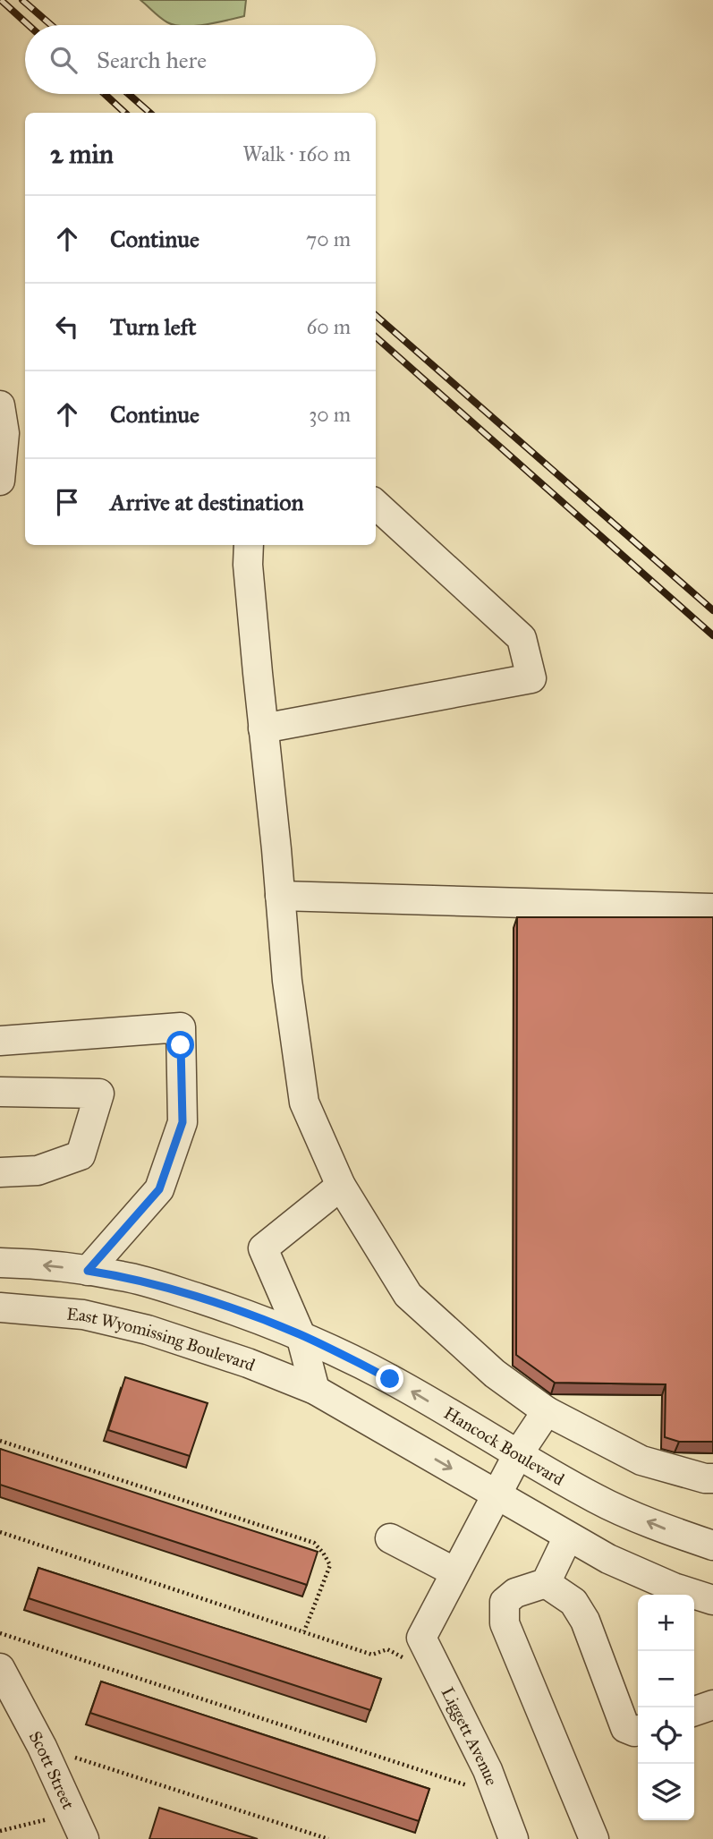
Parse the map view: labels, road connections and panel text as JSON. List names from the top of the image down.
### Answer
{
  "streets": {
    "street": [
      "East Wyomissing Boulevard",
      "Hancock Boulevard",
      "Liggett Avenue",
      "Scott Street"
    ]
  },
  "page": {
    "search": "Search here",
    "heading": ["2 min", "Walk · 160 m"],
    "list": [
      ["Continue", "70 m"],
      ["Turn left", "60 m"],
      ["Continue", "30 m"],
      "Arrive at destination"
    ],
    "map_buttons": ["+", "−"]
  }
}
